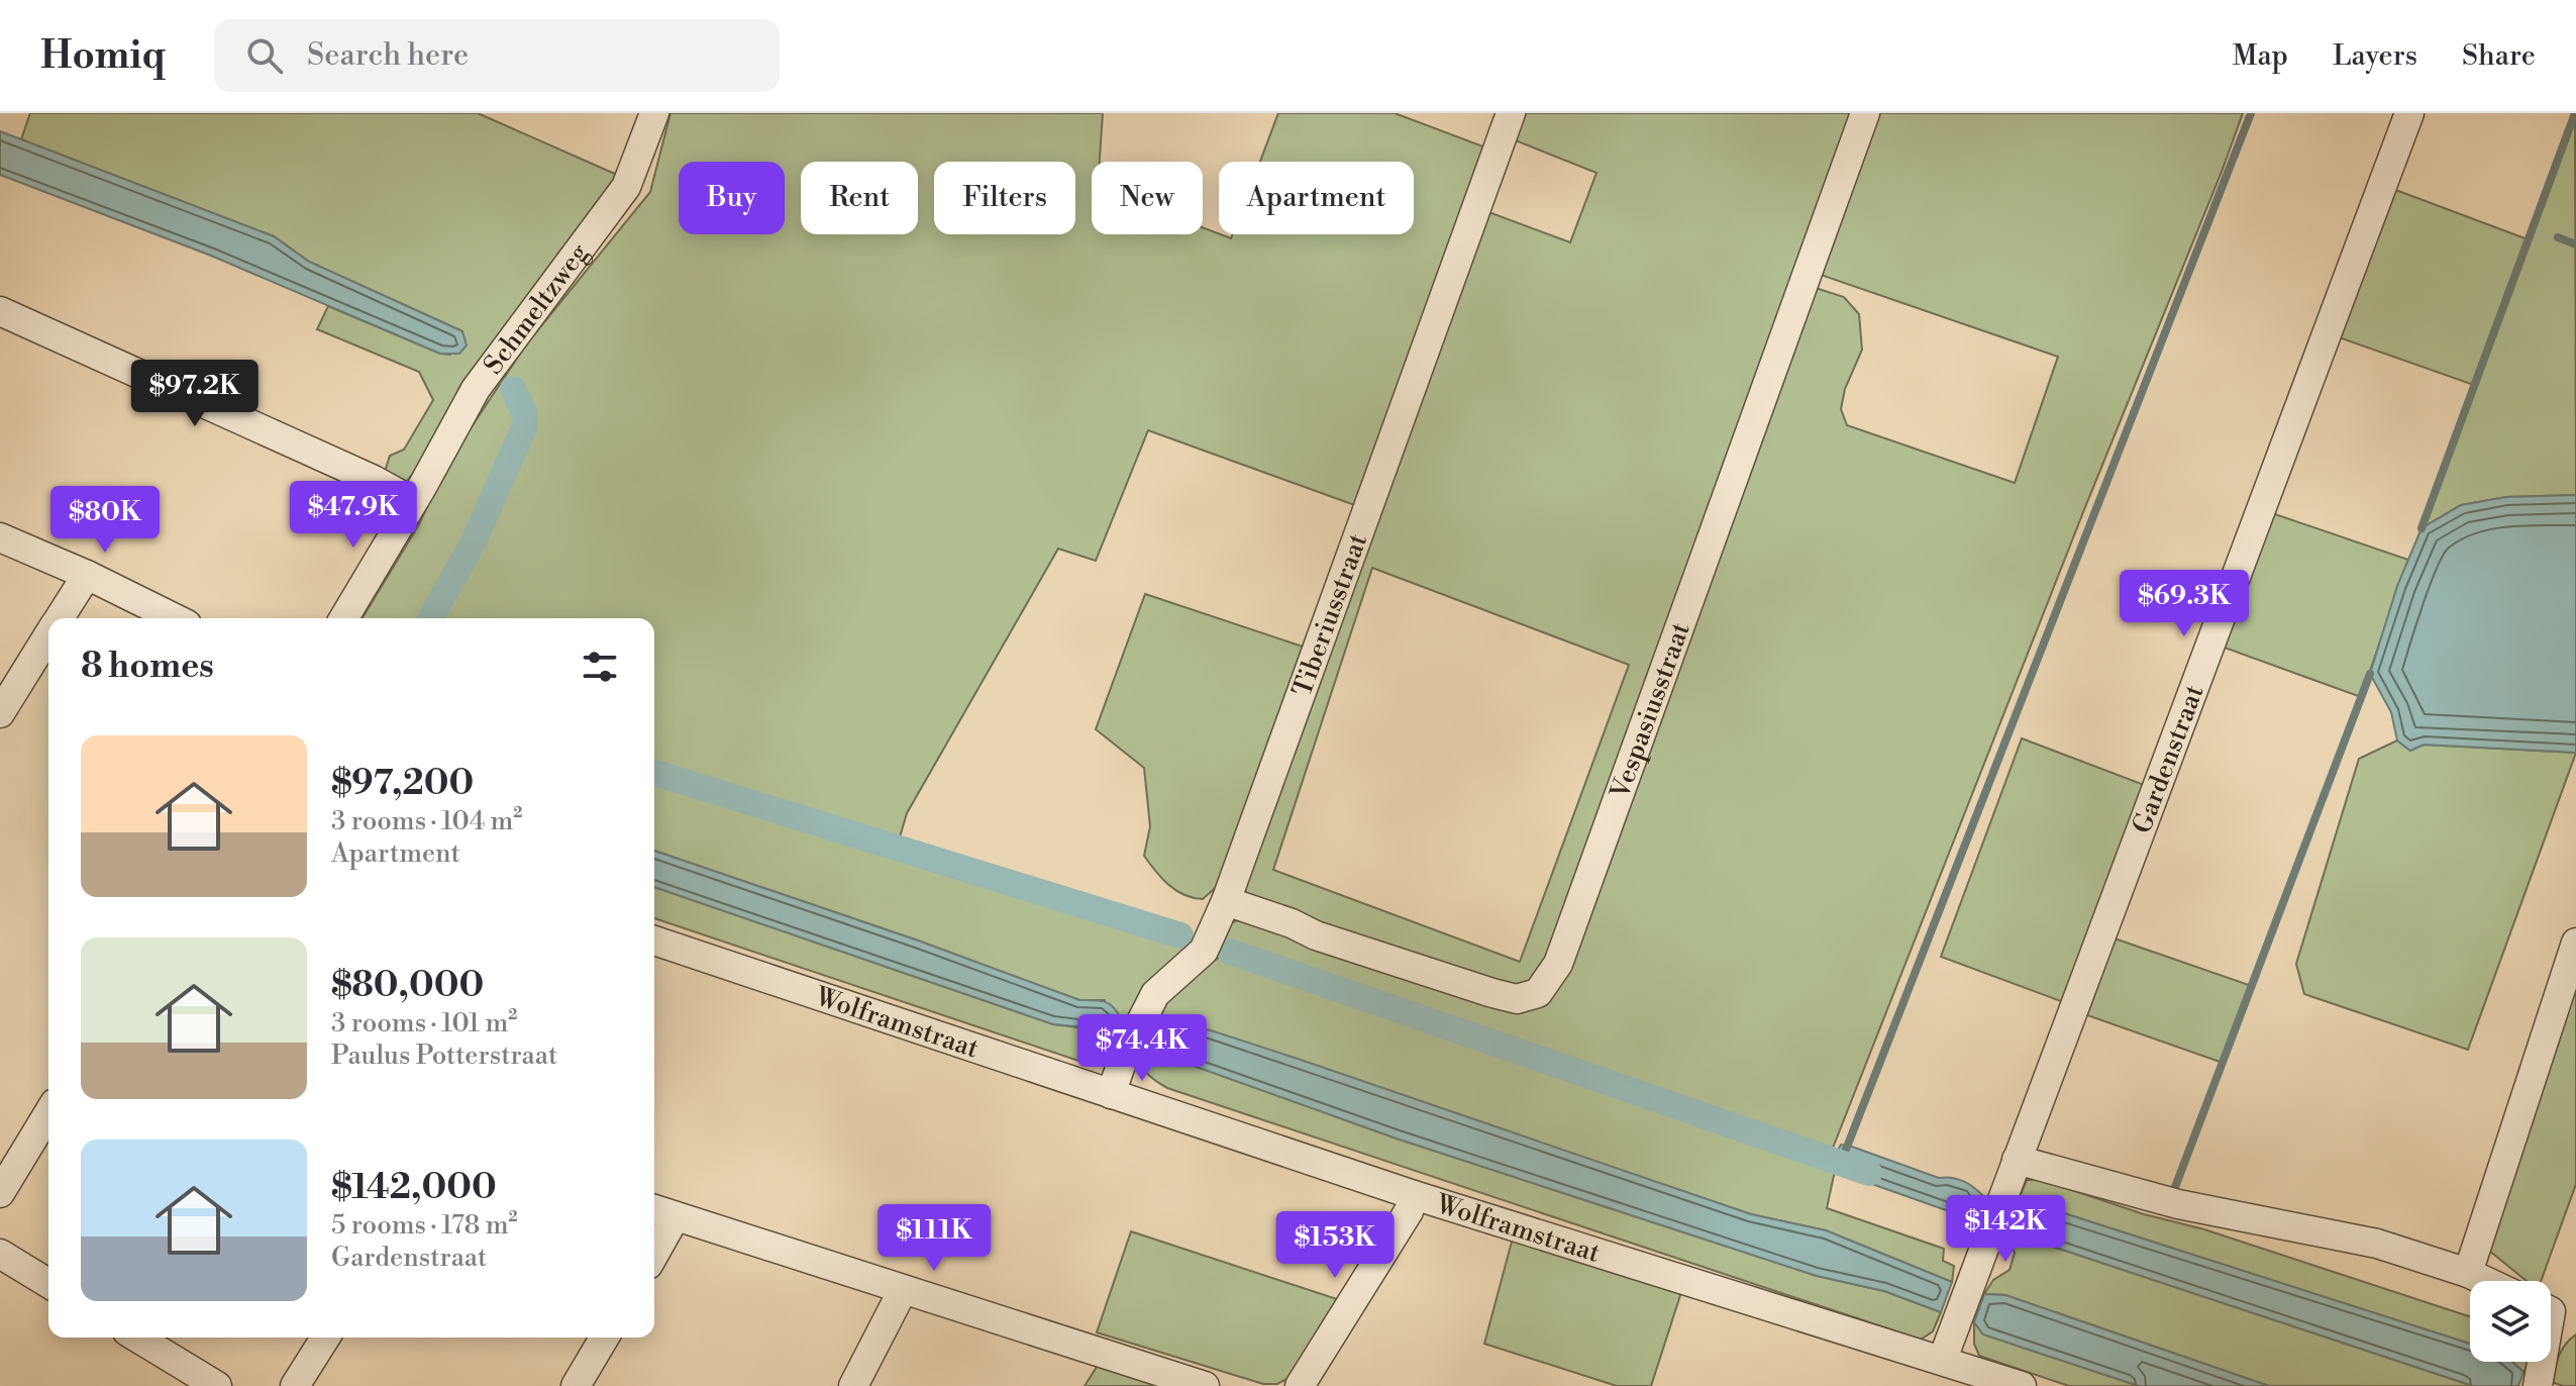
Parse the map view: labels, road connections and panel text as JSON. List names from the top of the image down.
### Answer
{
  "streets": {
    "street": [
      "Schmeltzweg",
      "Tiberiusstraat",
      "Vespasiusstraat",
      "Gardenstraat",
      "Wolframstraat"
    ]
  },
  "crossings": [
    ["Tiberiusstraat", "Vespasiusstraat"],
    ["Tiberiusstraat", "Wolframstraat"],
    ["Gardenstraat", "Wolframstraat"]
  ],
  "page": {
    "header": "Homiq",
    "search": "Search here",
    "nav": ["Map", "Layers", "Share"],
    "chip": [
      "Buy",
      "Rent",
      "Filters",
      "New",
      "Apartment"
    ],
    "price": [
      "$97.2K",
      "$47.9K",
      "$80K",
      "$69.3K",
      "$74.4K",
      "$142K",
      "$111K",
      "$153K"
    ],
    "heading": "8 homes",
    "list": [
      {
        "name": "$97,200",
        "note": "3 rooms · 104 m² · Apartment"
      },
      {
        "name": "$80,000",
        "note": "3 rooms · 101 m² · Paulus Potterstraat"
      },
      {
        "name": "$142,000",
        "note": "5 rooms · 178 m² · Gardenstraat"
      }
    ]
  }
}
